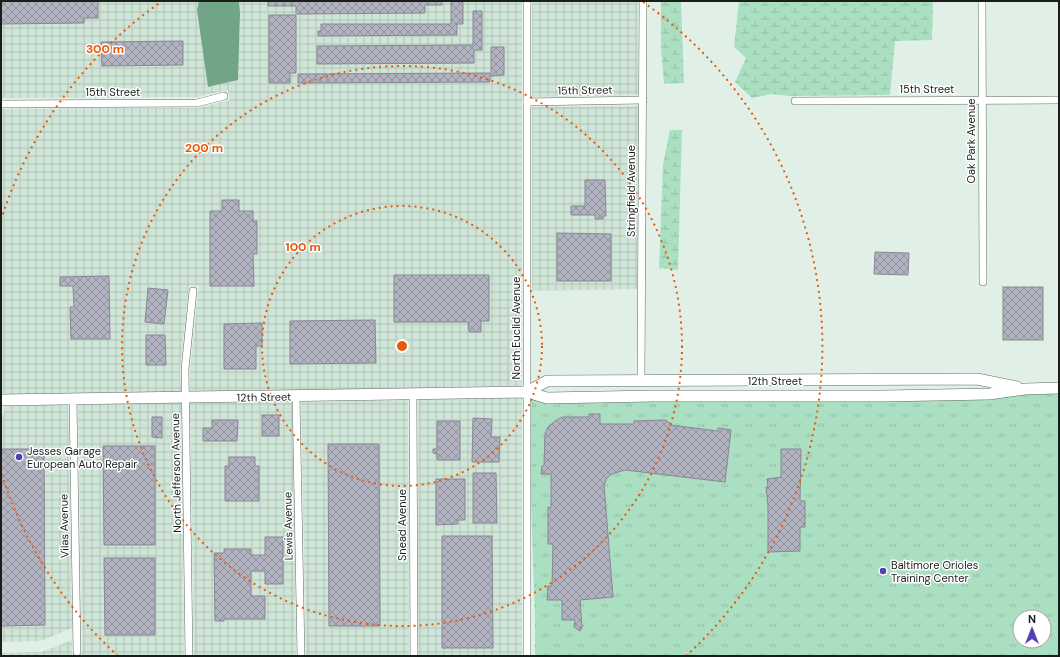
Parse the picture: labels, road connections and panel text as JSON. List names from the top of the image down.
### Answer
{
  "streets": {
    "street": [
      "15th Street",
      "Oak Park Avenue",
      "Stringfield Avenue",
      "North Euclid Avenue",
      "12th Street",
      "North Jefferson Avenue",
      "Snead Avenue",
      "Vilas Avenue",
      "Lewis Avenue"
    ]
  },
  "crossings": [
    ["15th Street", "Oak Park Avenue"],
    ["15th Street", "Stringfield Avenue"],
    ["15th Street", "North Euclid Avenue"],
    ["Stringfield Avenue", "12th Street"],
    ["North Euclid Avenue", "12th Street"],
    ["12th Street", "North Jefferson Avenue"],
    ["12th Street", "Snead Avenue"],
    ["12th Street", "Vilas Avenue"],
    ["12th Street", "Lewis Avenue"]
  ],
  "places": ["Jesses Garage European Auto Repair", "Baltimore Orioles Training Center"],
  "north": "top",
  "rings": ["300 m", "200 m", "100 m"]
}
